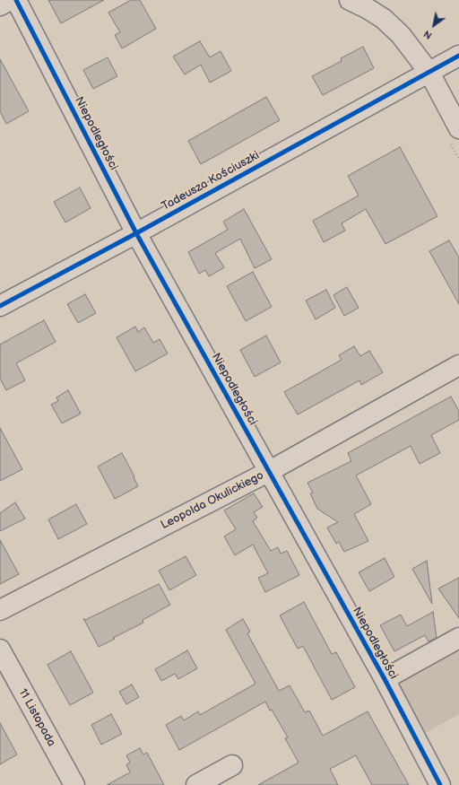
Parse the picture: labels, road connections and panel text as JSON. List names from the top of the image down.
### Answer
{
  "streets": {
    "street": [
      "Niepodległości",
      "Tadeusza Kościuszki",
      "Leopolda Okulickiego",
      "11 Listopada"
    ]
  },
  "crossings": [
    ["Niepodległości", "Tadeusza Kościuszki"],
    ["Niepodległości", "Leopolda Okulickiego"]
  ],
  "north": "bottom left"
}
